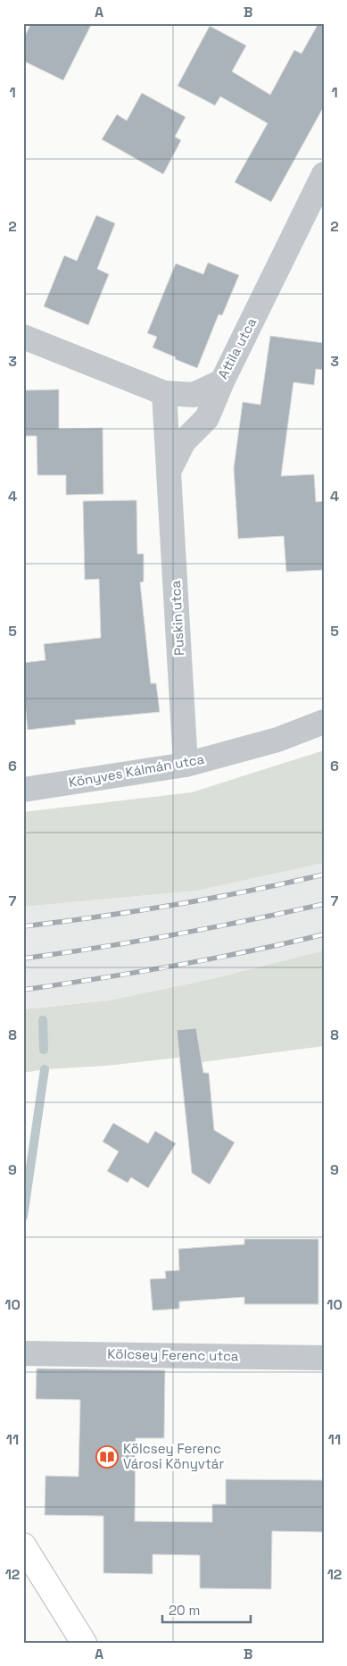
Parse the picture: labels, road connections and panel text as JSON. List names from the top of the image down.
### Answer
{
  "streets": {
    "street": [
      "Attila utca",
      "Puskin utca",
      "Könyves Kálmán utca",
      "Kölcsey Ferenc utca"
    ]
  },
  "crossings": [
    ["Attila utca", "Puskin utca"],
    ["Puskin utca", "Könyves Kálmán utca"]
  ],
  "places": {
    "library": ["Kölcsey Ferenc Városi Könyvtár"]
  },
  "scale_bar": "20 m",
  "grid": {
    "columns": ["A", "B"],
    "rows": [
      "1",
      "2",
      "3",
      "4",
      "5",
      "6",
      "7",
      "8",
      "9",
      "10",
      "11",
      "12"
    ]
  }
}
